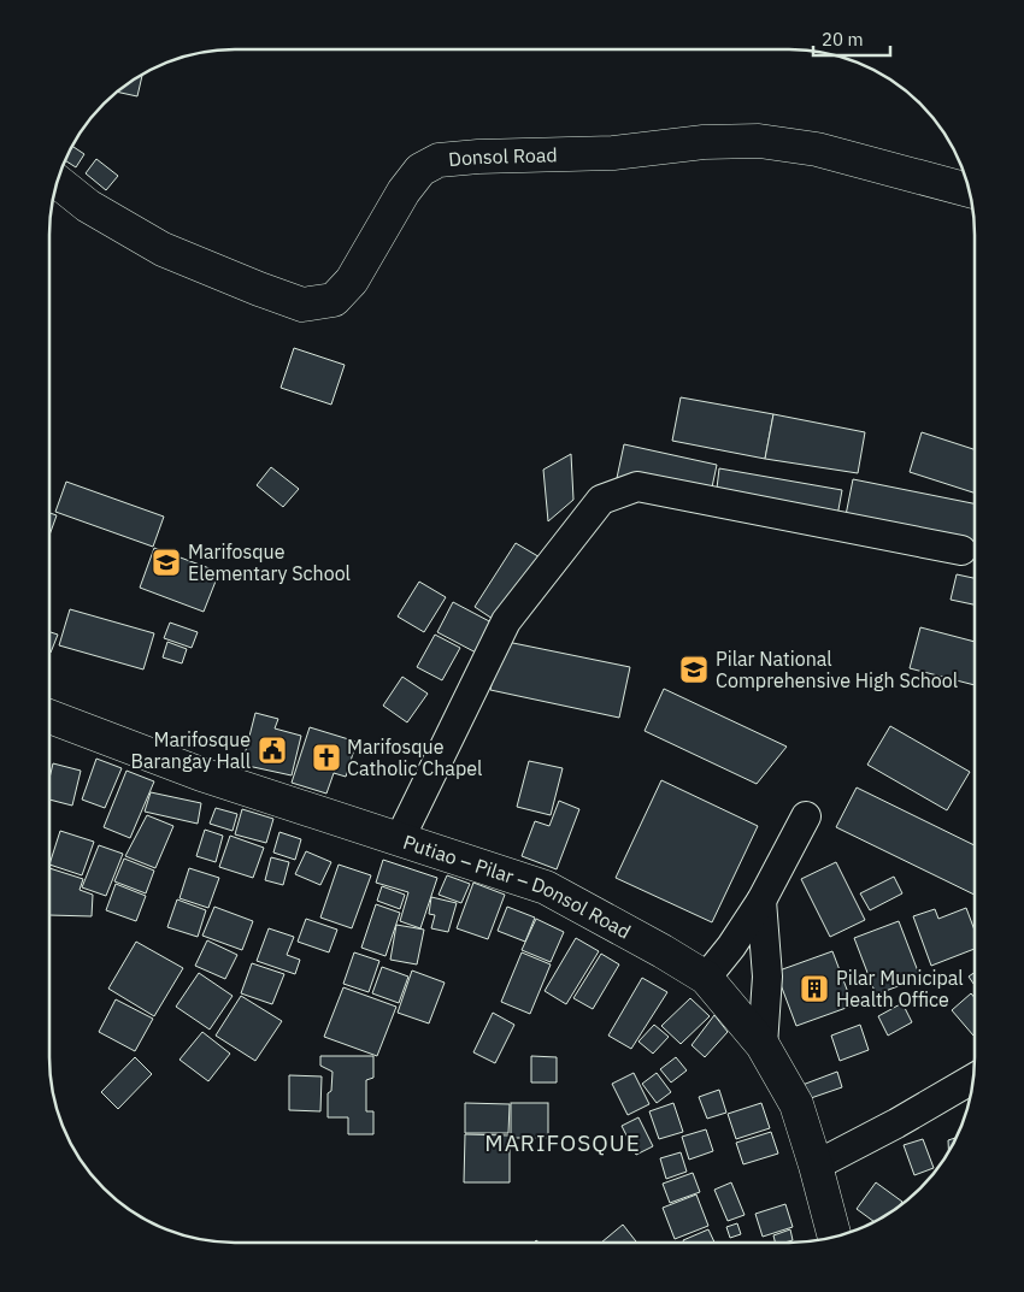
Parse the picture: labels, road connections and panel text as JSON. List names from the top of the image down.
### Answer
{
  "streets": {
    "main road": ["Donsol Road", "Putiao – Pilar – Donsol Road"]
  },
  "districts": ["MARIFOSQUE"],
  "places": {
    "school or university": ["Marifosque Elementary School", "Pilar National Comprehensive High School"],
    "public building": ["Marifosque Barangay Hall"],
    "church": ["Marifosque Catholic Chapel"],
    "building": ["Pilar Municipal Health Office"]
  },
  "scale_bar": "20 m"
}
